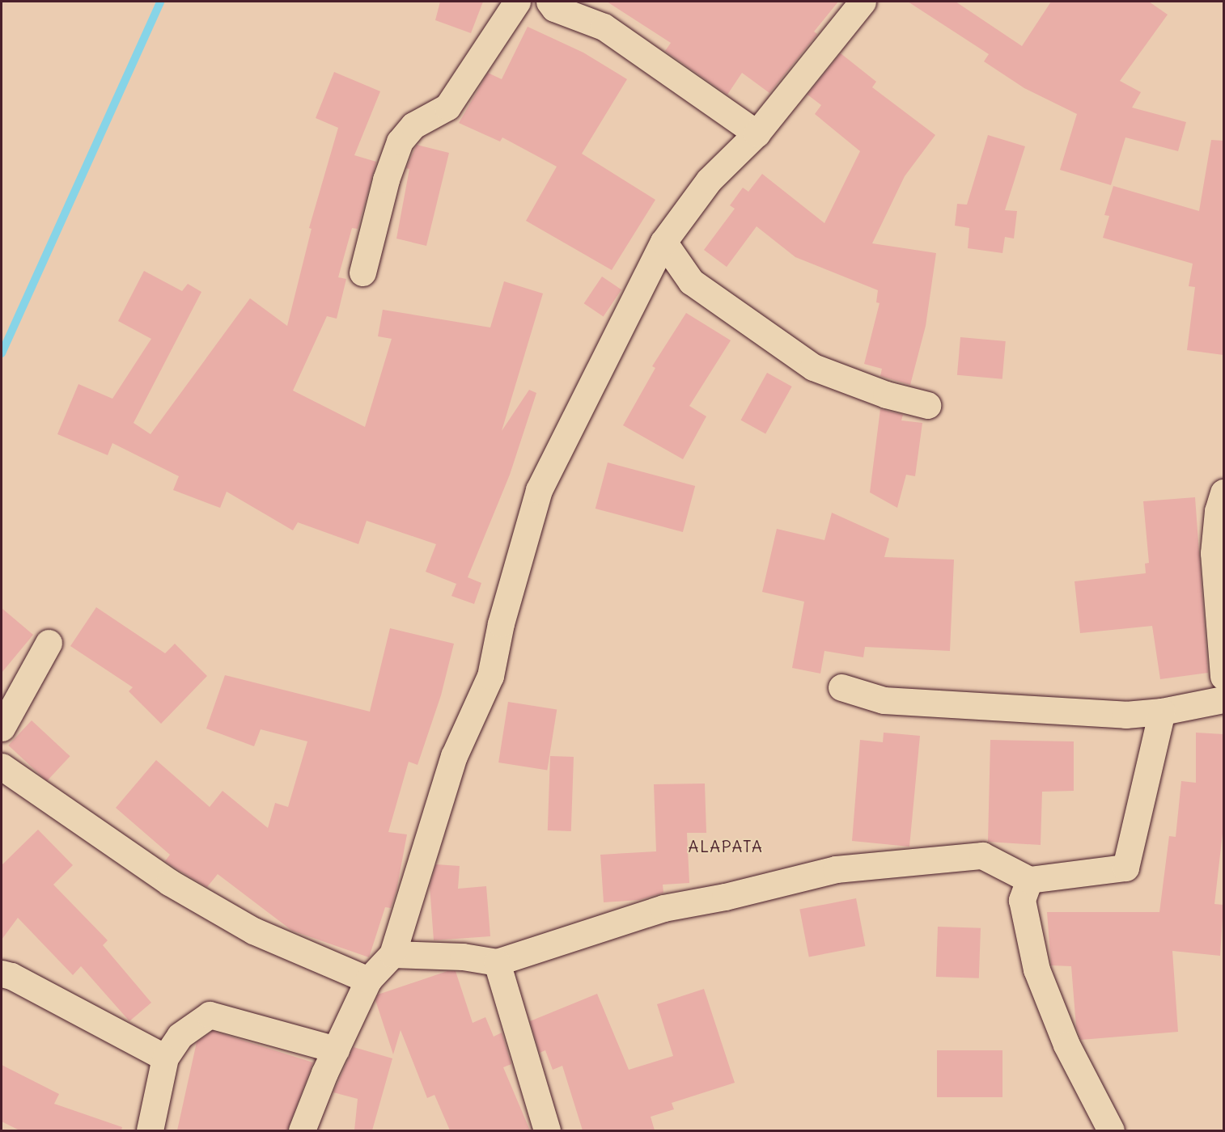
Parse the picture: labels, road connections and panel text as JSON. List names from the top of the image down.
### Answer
{
  "districts": ["ALAPATA"]
}
